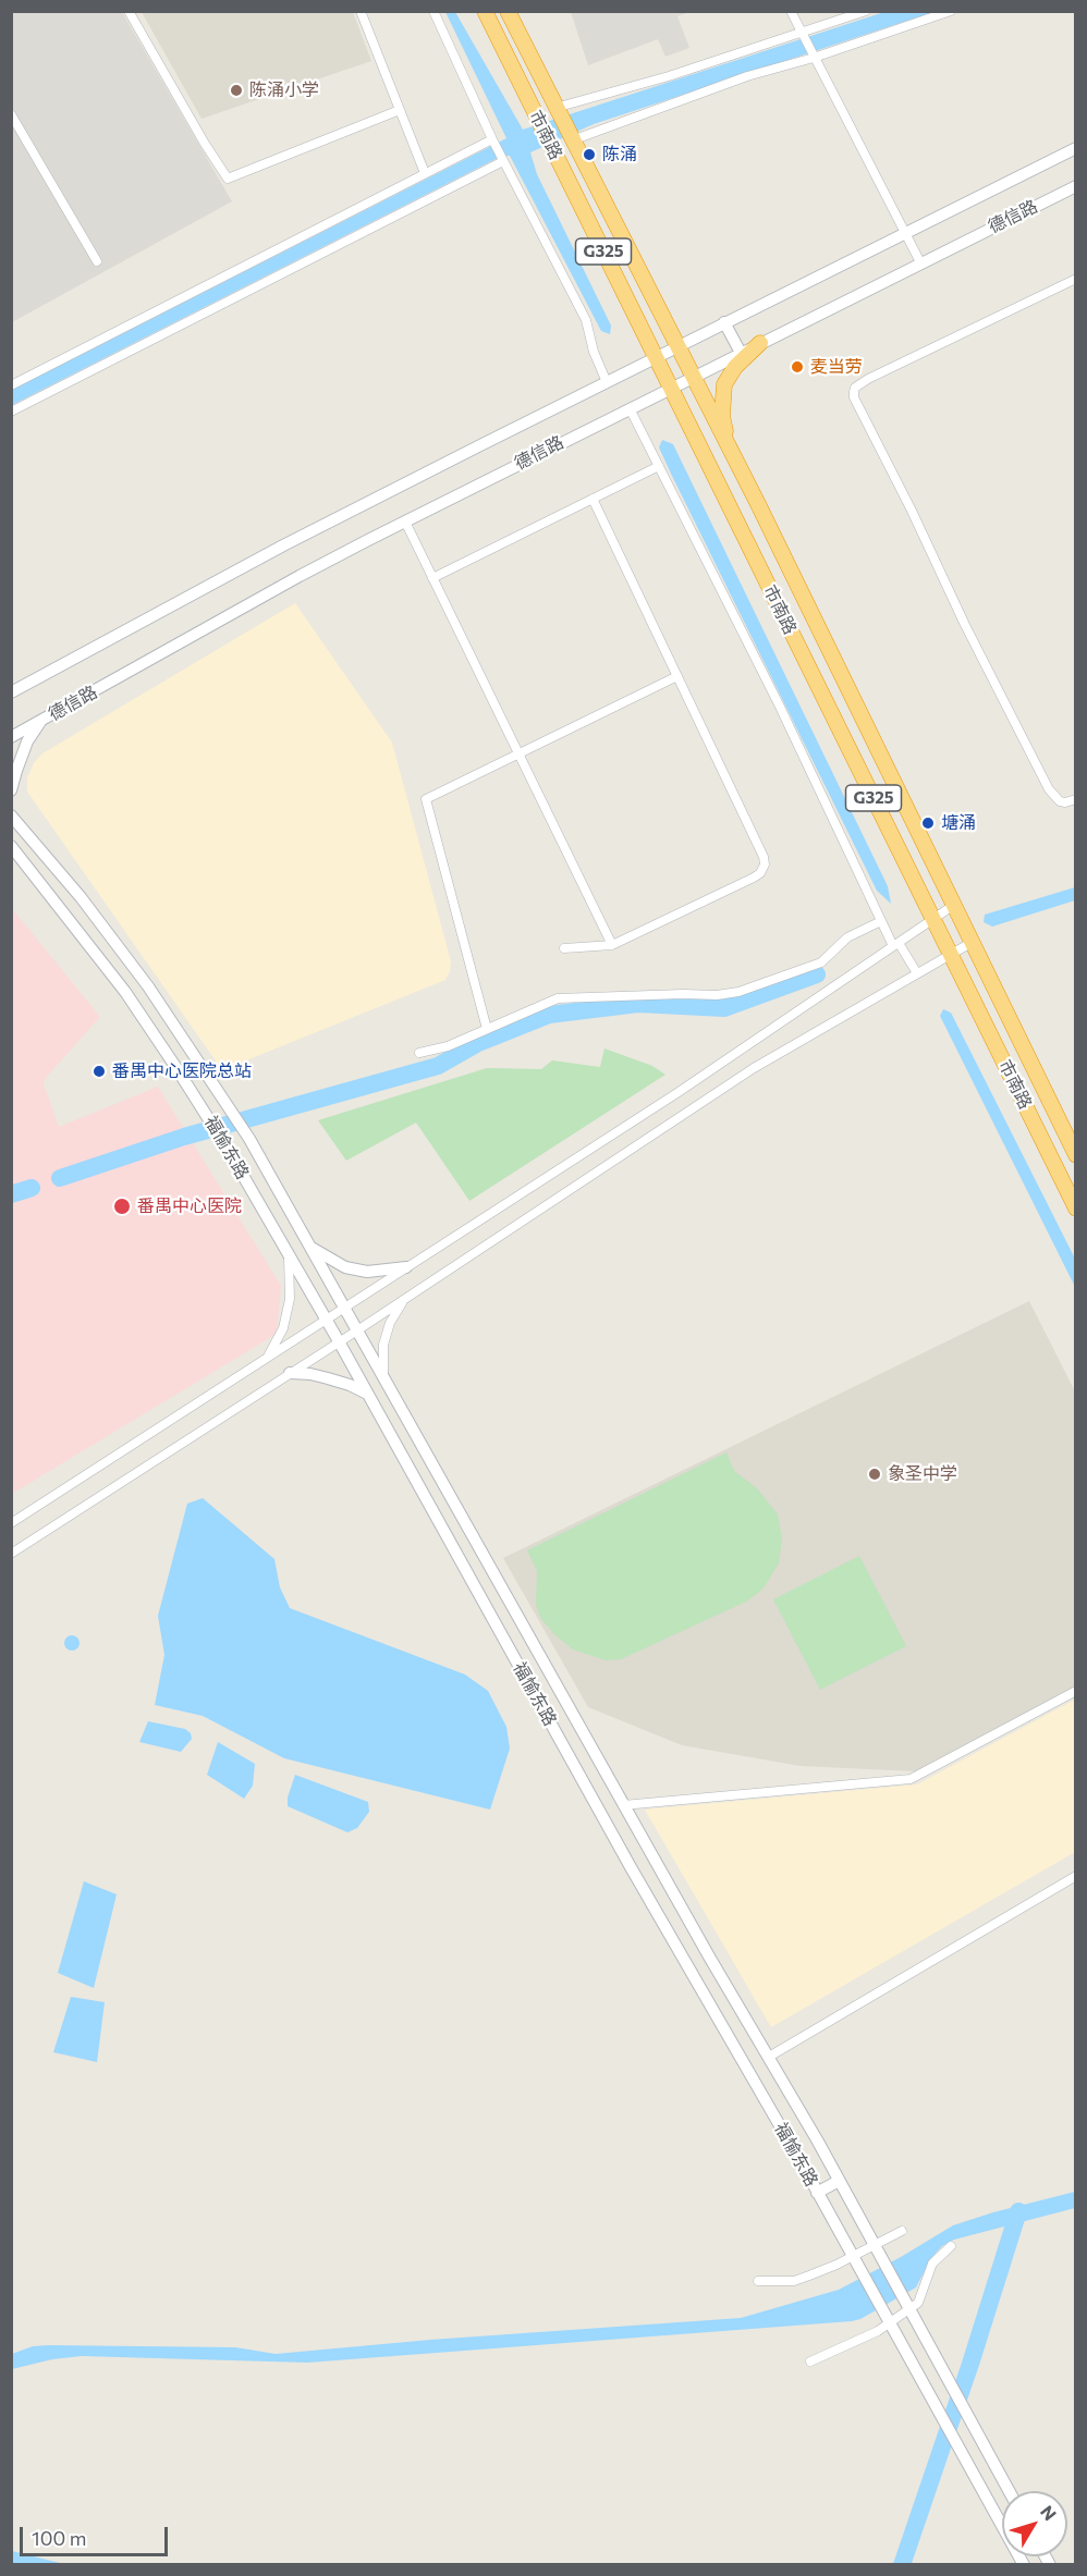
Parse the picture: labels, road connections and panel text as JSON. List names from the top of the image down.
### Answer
{
  "streets": {
    "highway": ["市南路", "G325"],
    "street": ["德信路", "福愉东路"]
  },
  "crossings": [
    ["市南路", "德信路"]
  ],
  "places": [
    "陈涌小学",
    "陈涌",
    "麦当劳",
    "塘涌",
    "番禺中心医院总站",
    "番禺中心医院",
    "象圣中学"
  ],
  "scale_bar": "100 m",
  "north": "top right"
}
